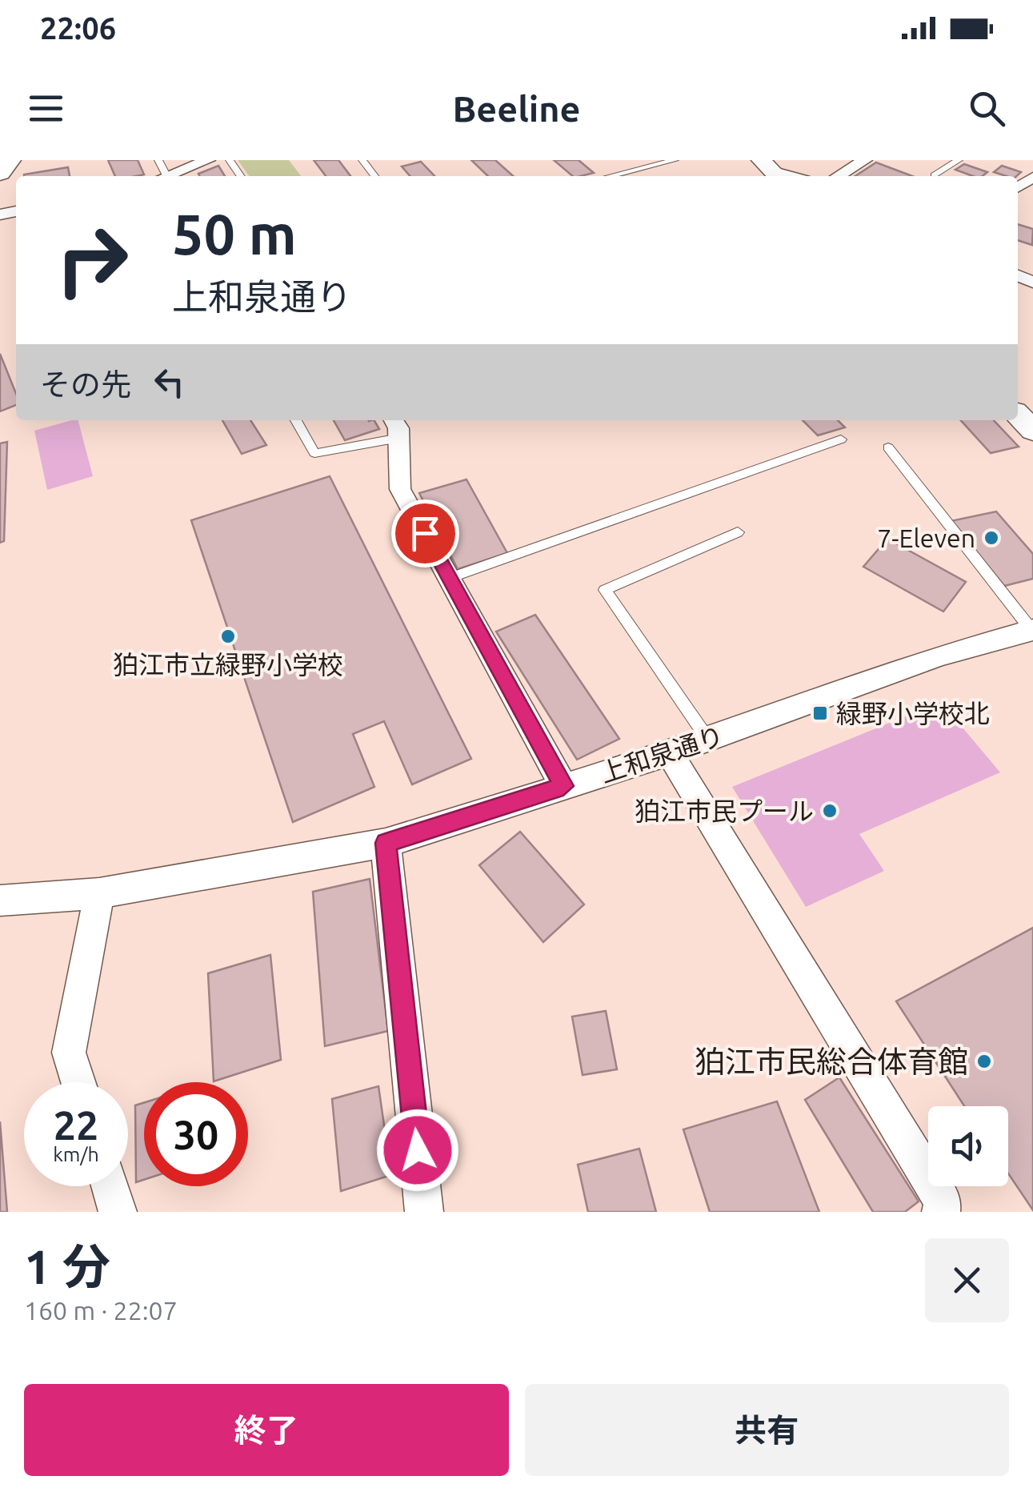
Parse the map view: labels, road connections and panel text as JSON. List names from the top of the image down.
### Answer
{
  "streets": {
    "street": ["上和泉通り"]
  },
  "places": {
    "other": [
      "7-Eleven",
      "狛江市立緑野小学校",
      "狛江市民プール",
      "狛江市民総合体育館"
    ],
    "transit": ["緑野小学校北"]
  },
  "page": {
    "status": "22:06",
    "header": "Beeline",
    "turn": ["50 m", "上和泉通り"],
    "then": "その先",
    "speed": "22 km/h",
    "limit": "30",
    "heading": ["1 分", "160 m · 22:07"],
    "buttons": ["終了", "共有"]
  }
}
